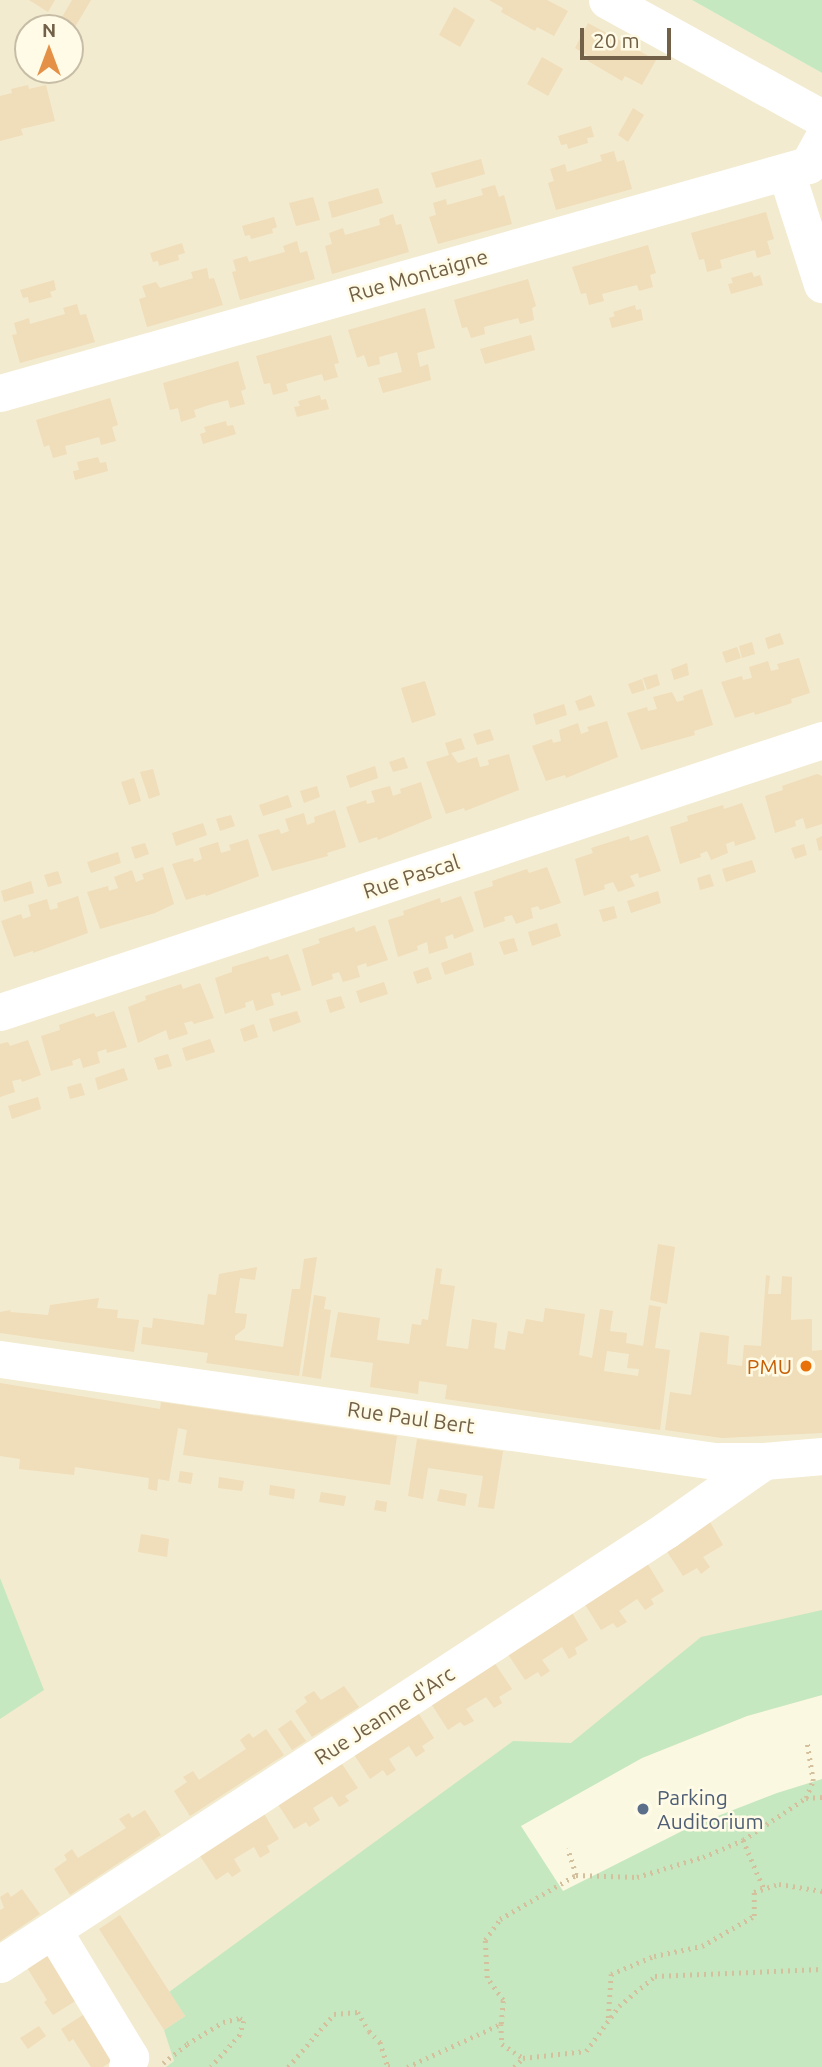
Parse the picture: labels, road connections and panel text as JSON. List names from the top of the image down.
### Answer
{
  "streets": {
    "street": [
      "Rue Montaigne",
      "Rue Pascal",
      "Rue Paul Bert",
      "Rue Jeanne d'Arc"
    ]
  },
  "crossings": [
    ["Rue Paul Bert", "Rue Jeanne d'Arc"]
  ],
  "places": ["PMU", "Parking Auditorium"],
  "scale_bar": "20 m",
  "north": "top"
}
